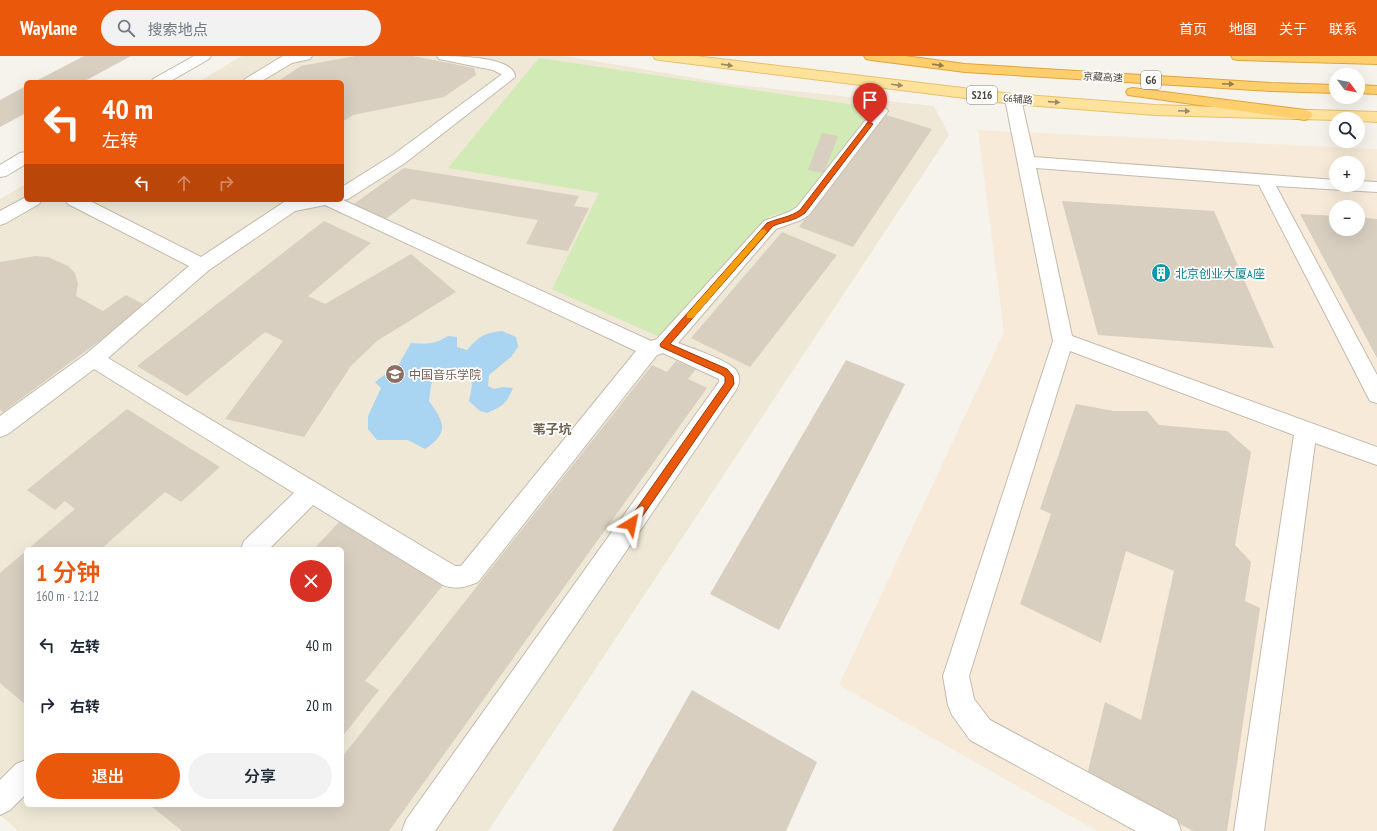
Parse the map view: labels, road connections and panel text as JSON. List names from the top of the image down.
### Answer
{
  "streets": {
    "highway": ["京藏高速", "G6"],
    "main road": ["S216", "G6辅路"]
  },
  "one_way": ["G6辅路"],
  "districts": ["苇子坑"],
  "places": {
    "building": ["北京创业大厦A座"],
    "school or university": ["中国音乐学院"]
  },
  "north": "bottom right",
  "page": {
    "header": "Waylane",
    "search": "搜索地点",
    "nav": [
      "首页",
      "地图",
      "关于",
      "联系"
    ],
    "map_buttons": ["+", "−"],
    "turn": ["40 m", "左转"],
    "heading": ["1 分钟", "160 m · 12:12"],
    "list": [
      {
        "name": "左转",
        "value": "40 m"
      },
      {
        "name": "右转",
        "value": "20 m"
      }
    ],
    "buttons": ["退出", "分享"]
  }
}
